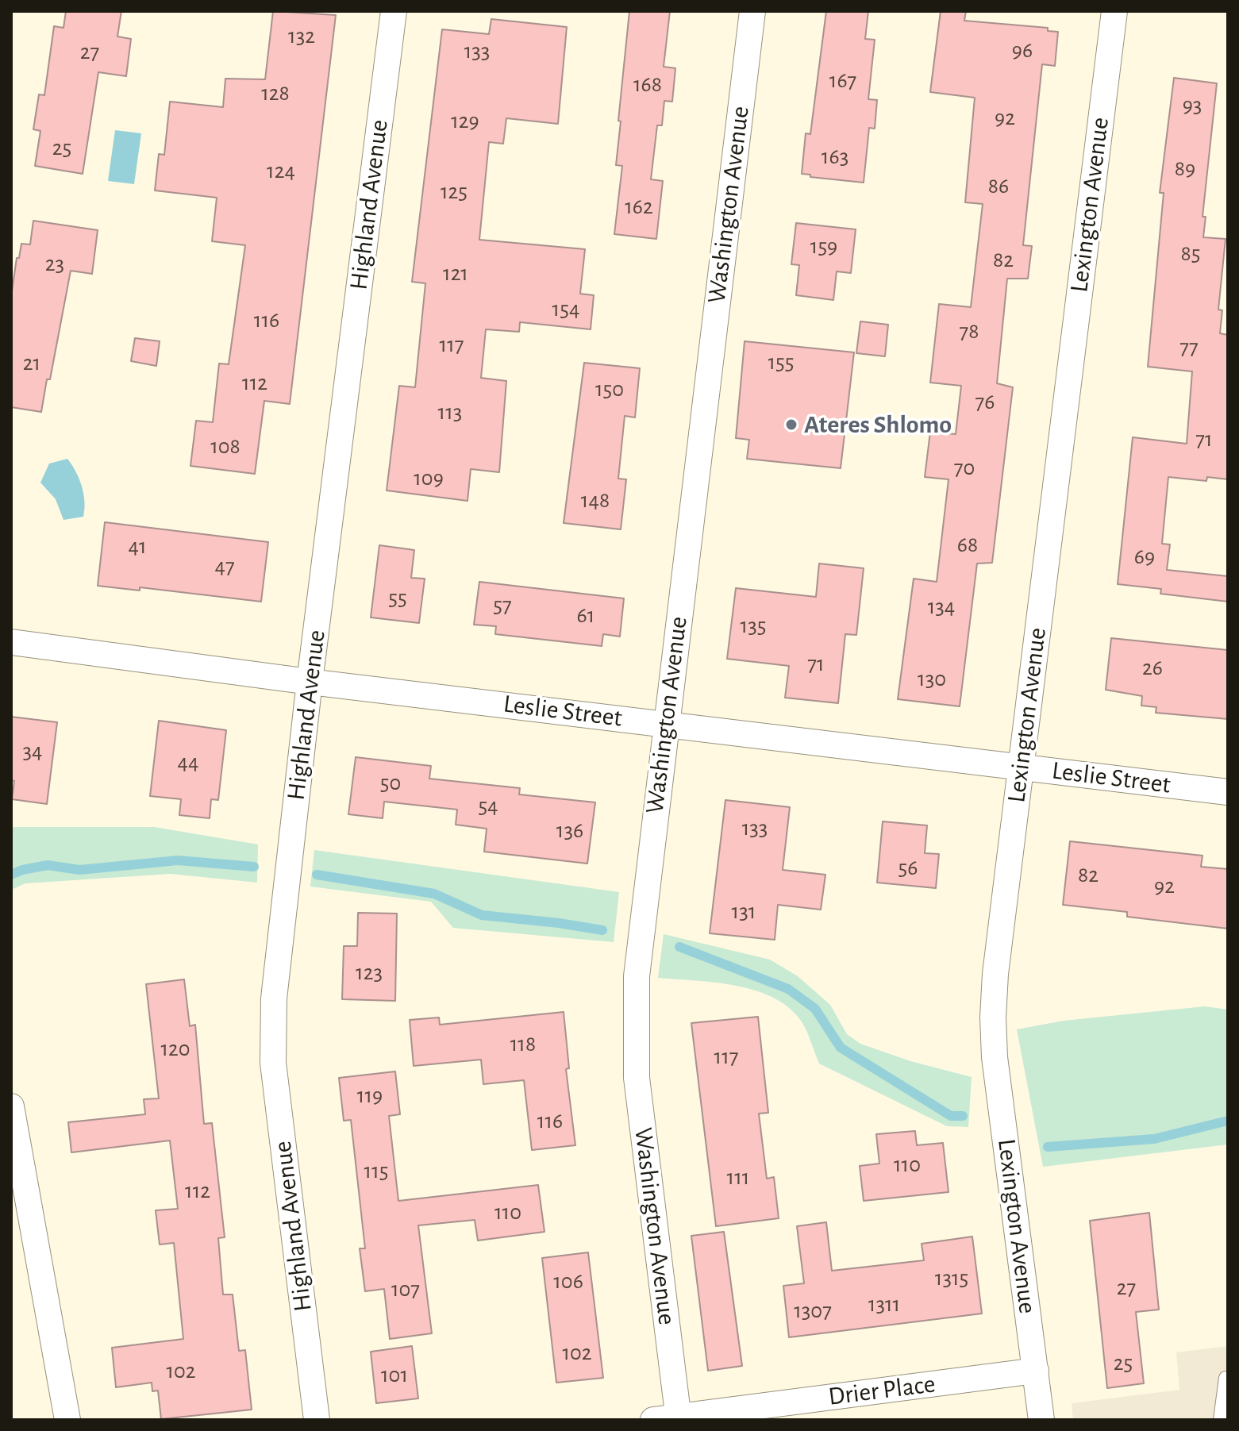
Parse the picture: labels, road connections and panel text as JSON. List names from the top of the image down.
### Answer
{
  "streets": {
    "street": [
      "Highland Avenue",
      "Washington Avenue",
      "Lexington Avenue",
      "Leslie Street",
      "Drier Place"
    ]
  },
  "crossings": [
    ["Highland Avenue", "Leslie Street"],
    ["Washington Avenue", "Leslie Street"],
    ["Washington Avenue", "Drier Place"],
    ["Lexington Avenue", "Leslie Street"],
    ["Lexington Avenue", "Drier Place"]
  ],
  "places": ["Ateres Shlomo"],
  "house_numbers": [
    "132",
    "96",
    "133",
    "27",
    "167",
    "168",
    "128",
    "93",
    "92",
    "129",
    "25",
    "163",
    "89",
    "124",
    "86",
    "125",
    "162",
    "159",
    "85",
    "82",
    "23",
    "121",
    "154",
    "116",
    "78",
    "117",
    "77",
    "155",
    "21",
    "112",
    "150",
    "76",
    "113",
    "71",
    "108",
    "70",
    "109",
    "148",
    "68",
    "41",
    "69",
    "47",
    "55",
    "57",
    "134",
    "61",
    "135",
    "71",
    "26",
    "130",
    "34",
    "44",
    "50",
    "54",
    "133",
    "136",
    "56",
    "82",
    "92",
    "131",
    "123",
    "118",
    "120",
    "117",
    "119",
    "116",
    "110",
    "115",
    "111",
    "112",
    "110",
    "1315",
    "106",
    "27",
    "107",
    "1311",
    "1307",
    "102",
    "25",
    "102",
    "101"
  ]
}
